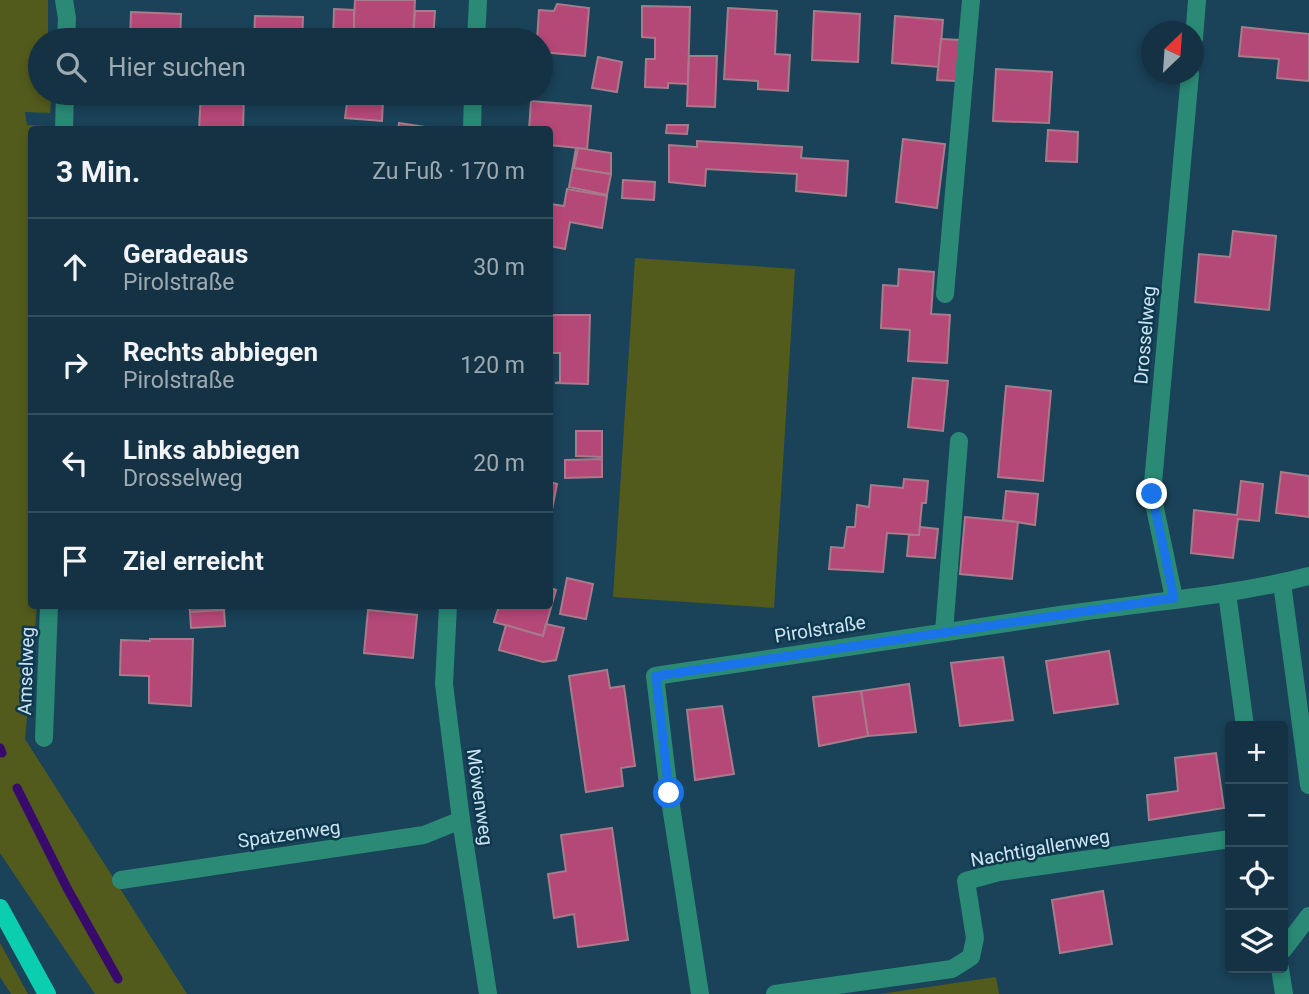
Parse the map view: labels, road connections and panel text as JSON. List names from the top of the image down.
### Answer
{
  "streets": {
    "street": [
      "Drosselweg",
      "Pirolstraße",
      "Amselweg",
      "Möwenweg",
      "Spatzenweg",
      "Nachtigallenweg"
    ]
  },
  "crossings": [
    ["Drosselweg", "Pirolstraße"],
    ["Möwenweg", "Spatzenweg"]
  ],
  "north": "top right",
  "page": {
    "search": "Hier suchen",
    "heading": ["3 Min.", "Zu Fuß · 170 m"],
    "list": [
      ["Geradeaus", "Pirolstraße", "30 m"],
      ["Rechts abbiegen", "Pirolstraße", "120 m"],
      ["Links abbiegen", "Drosselweg", "20 m"],
      "Ziel erreicht"
    ],
    "map_buttons": ["+", "−"]
  }
}
